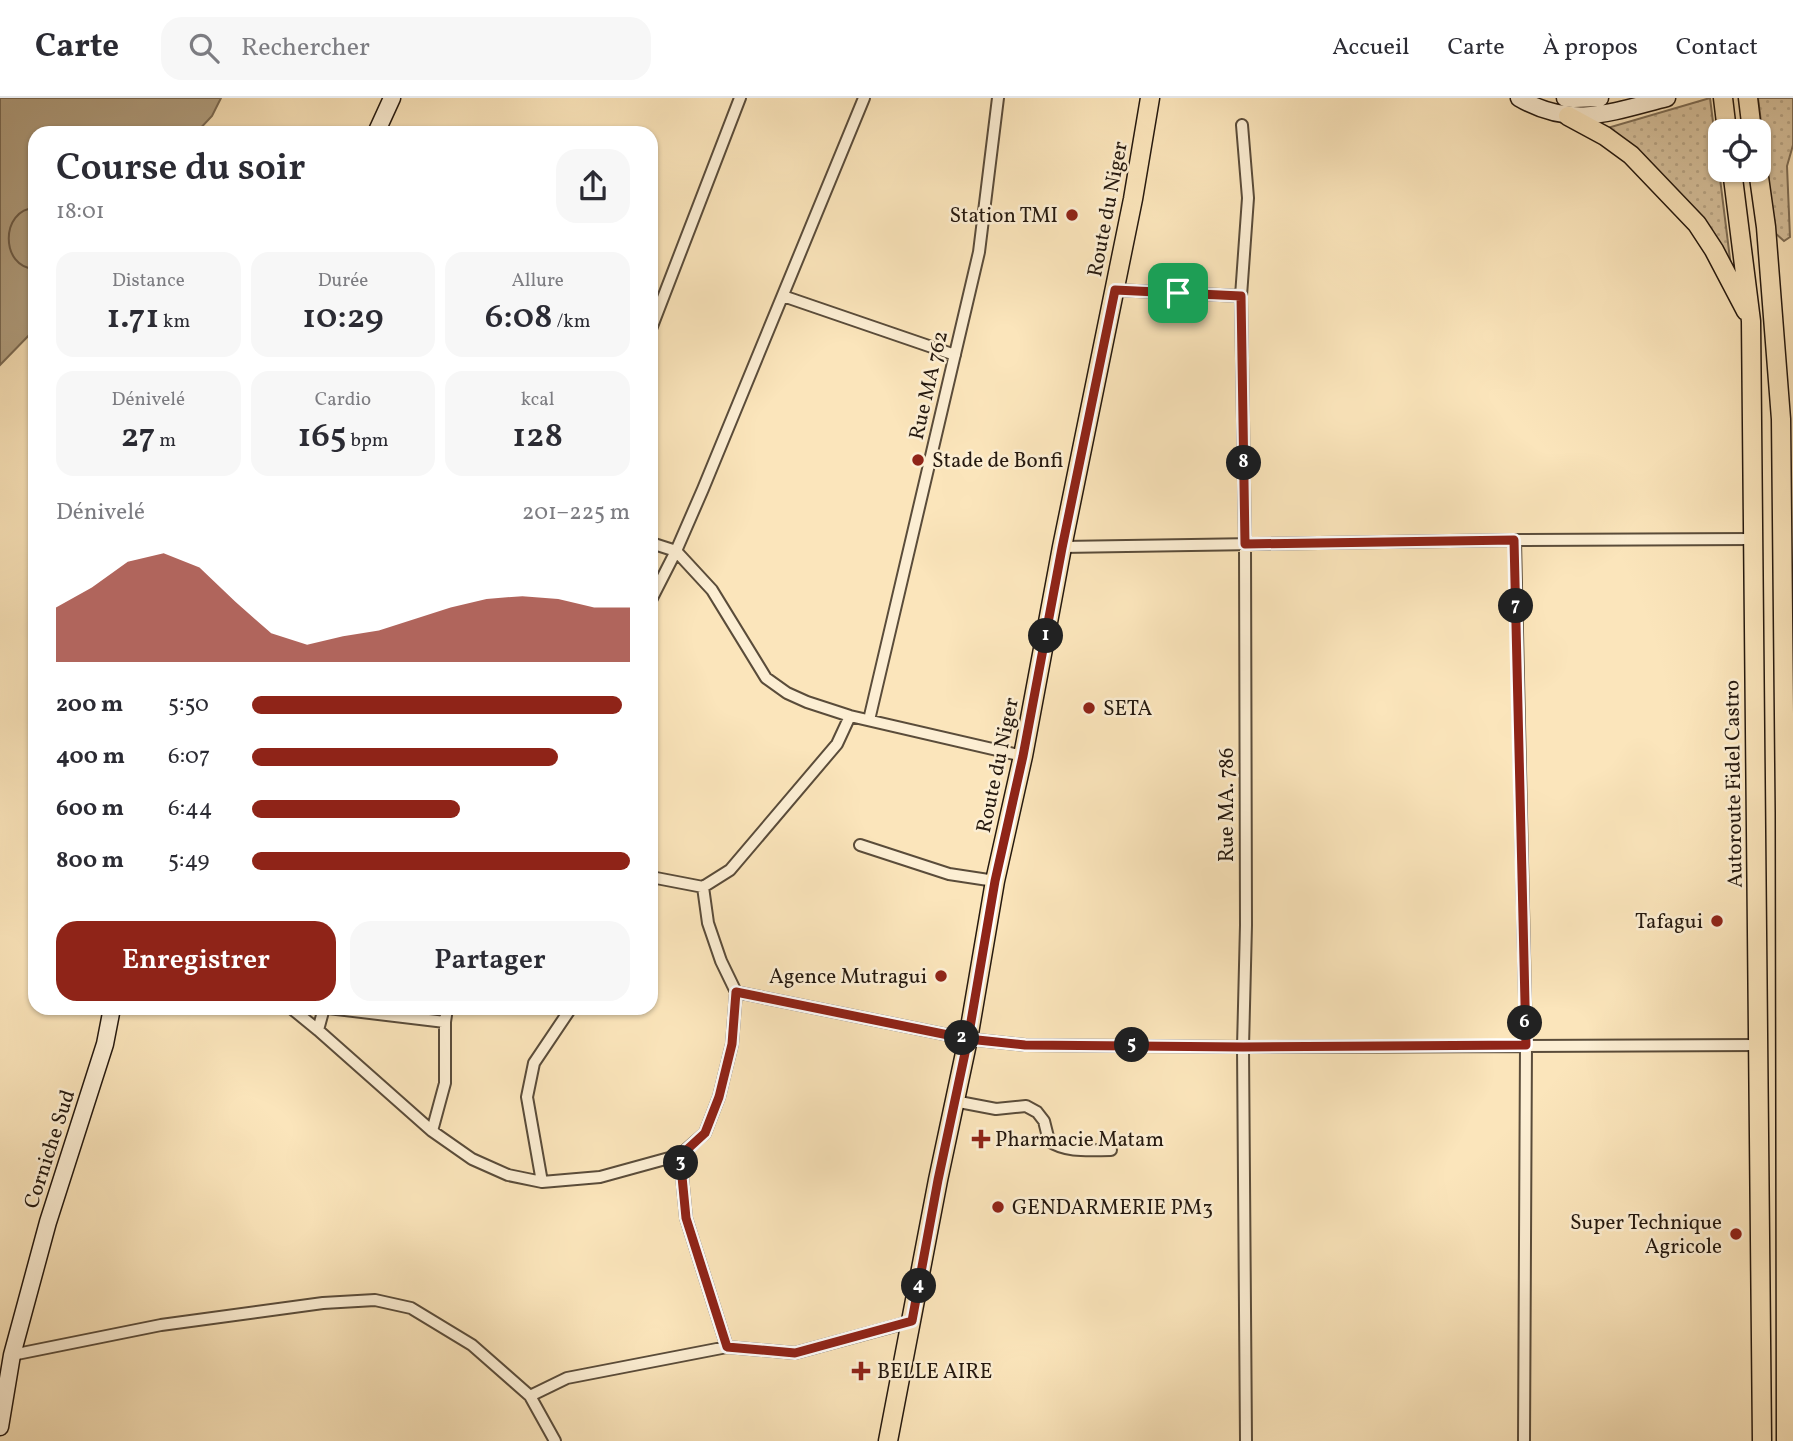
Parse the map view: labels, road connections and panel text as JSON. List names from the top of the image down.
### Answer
{
  "streets": {
    "main road": ["Route du Niger", "Autoroute Fidel Castro", "Corniche Sud"],
    "street": ["Rue MA 762", "Rue MA. 786"]
  },
  "places": {
    "other": [
      "Station TMI",
      "Stade de Bonfi",
      "SETA",
      "Tafagui",
      "Agence Mutragui",
      "GENDARMERIE PM3",
      "Super Technique Agricole"
    ],
    "health": ["Pharmacie Matam", "BELLE AIRE"]
  },
  "page": {
    "header": "Carte",
    "search": "Rechercher",
    "nav": [
      "Accueil",
      "Carte",
      "À propos",
      "Contact"
    ],
    "heading": ["Course du soir", "18:01"],
    "stats": [
      ["Distance", "1.71 km"],
      ["Durée", "10:29"],
      ["Allure", "6:08 /km"],
      ["Dénivelé", "27 m"],
      ["Cardio", "165 bpm"],
      ["kcal", "128"]
    ],
    "pins": [
      "8",
      "7",
      "1",
      "6",
      "2",
      "5",
      "3",
      "4"
    ],
    "chart": ["Dénivelé", "201–225 m"],
    "list": [
      {
        "name": "200 m",
        "note": "5:50"
      },
      {
        "name": "400 m",
        "note": "6:07"
      },
      {
        "name": "600 m",
        "note": "6:44"
      },
      {
        "name": "800 m",
        "note": "5:49"
      }
    ],
    "buttons": ["Enregistrer", "Partager"]
  }
}
